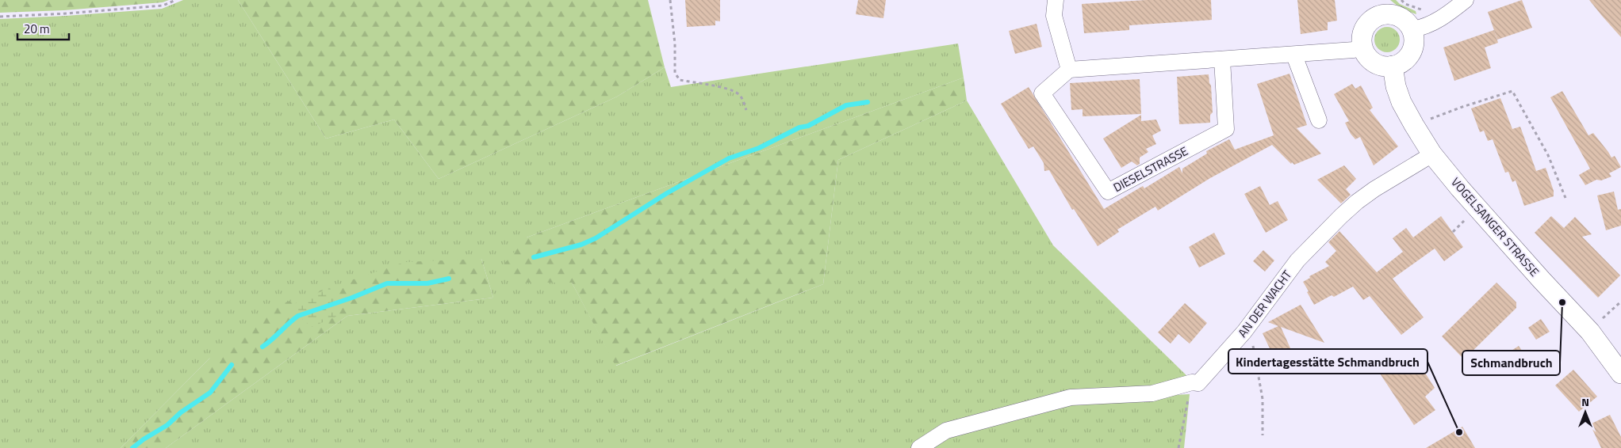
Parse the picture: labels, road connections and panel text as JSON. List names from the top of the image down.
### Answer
{
  "streets": {
    "street": ["DIESELSTRASSE", "VOGELSANGER STRASSE", "AN DER WACHT"]
  },
  "crossings": [
    ["VOGELSANGER STRASSE", "AN DER WACHT"]
  ],
  "places": ["Schmandbruch", "Kindertagesstätte Schmandbruch"],
  "scale_bar": "20 m",
  "north": "top"
}
